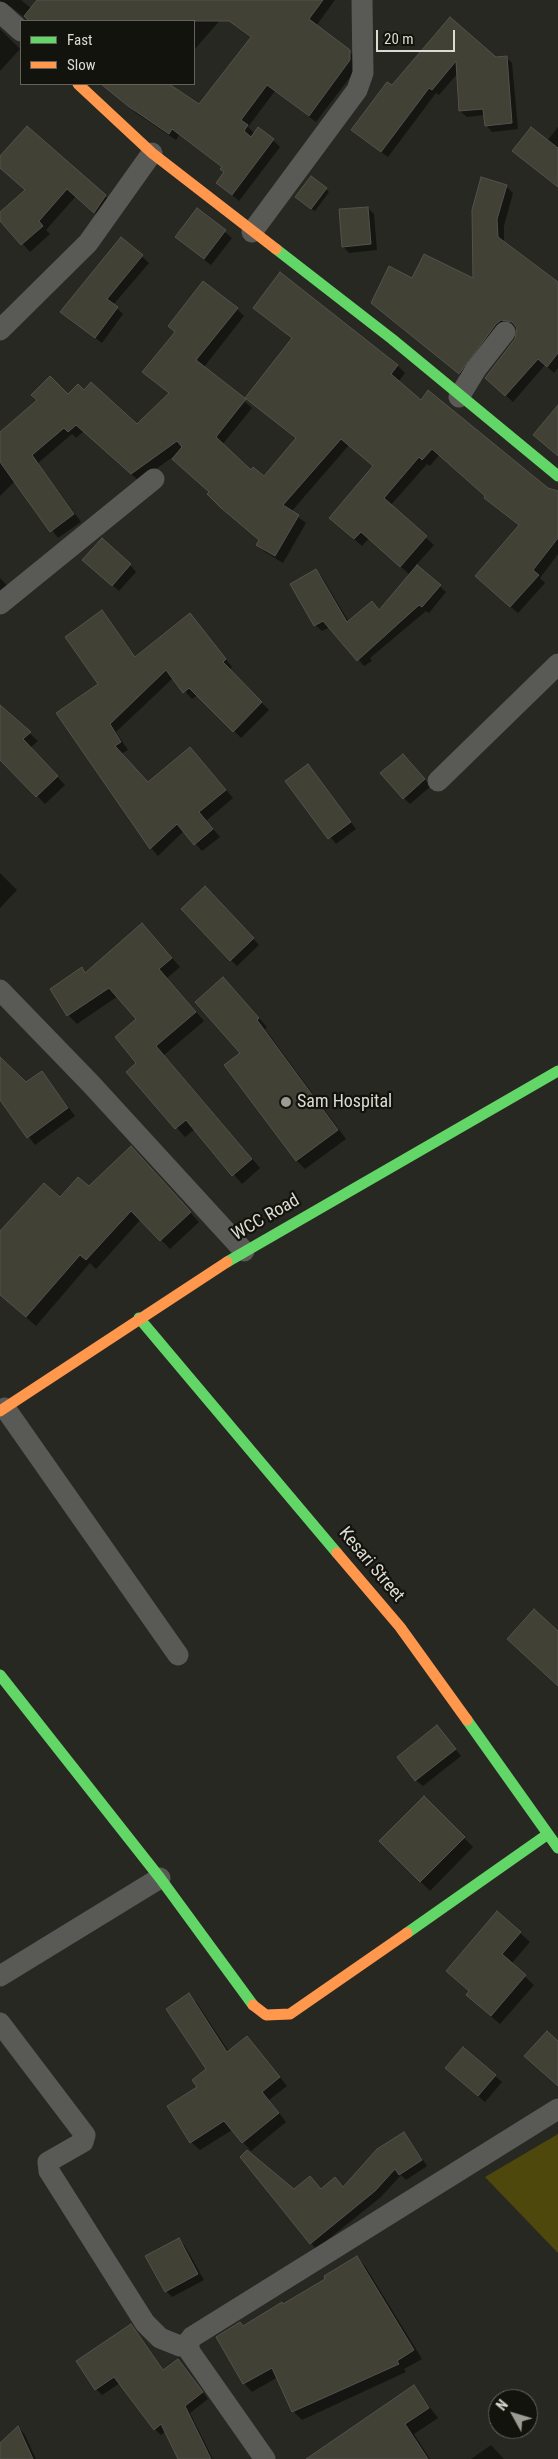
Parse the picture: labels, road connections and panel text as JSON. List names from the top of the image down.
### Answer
{
  "streets": {
    "street": ["WCC Road", "Kesari Street"]
  },
  "crossings": [
    ["WCC Road", "Kesari Street"]
  ],
  "places": ["Sam Hospital"],
  "legend": ["Fast", "Slow"],
  "scale_bar": "20 m",
  "north": "top left"
}
